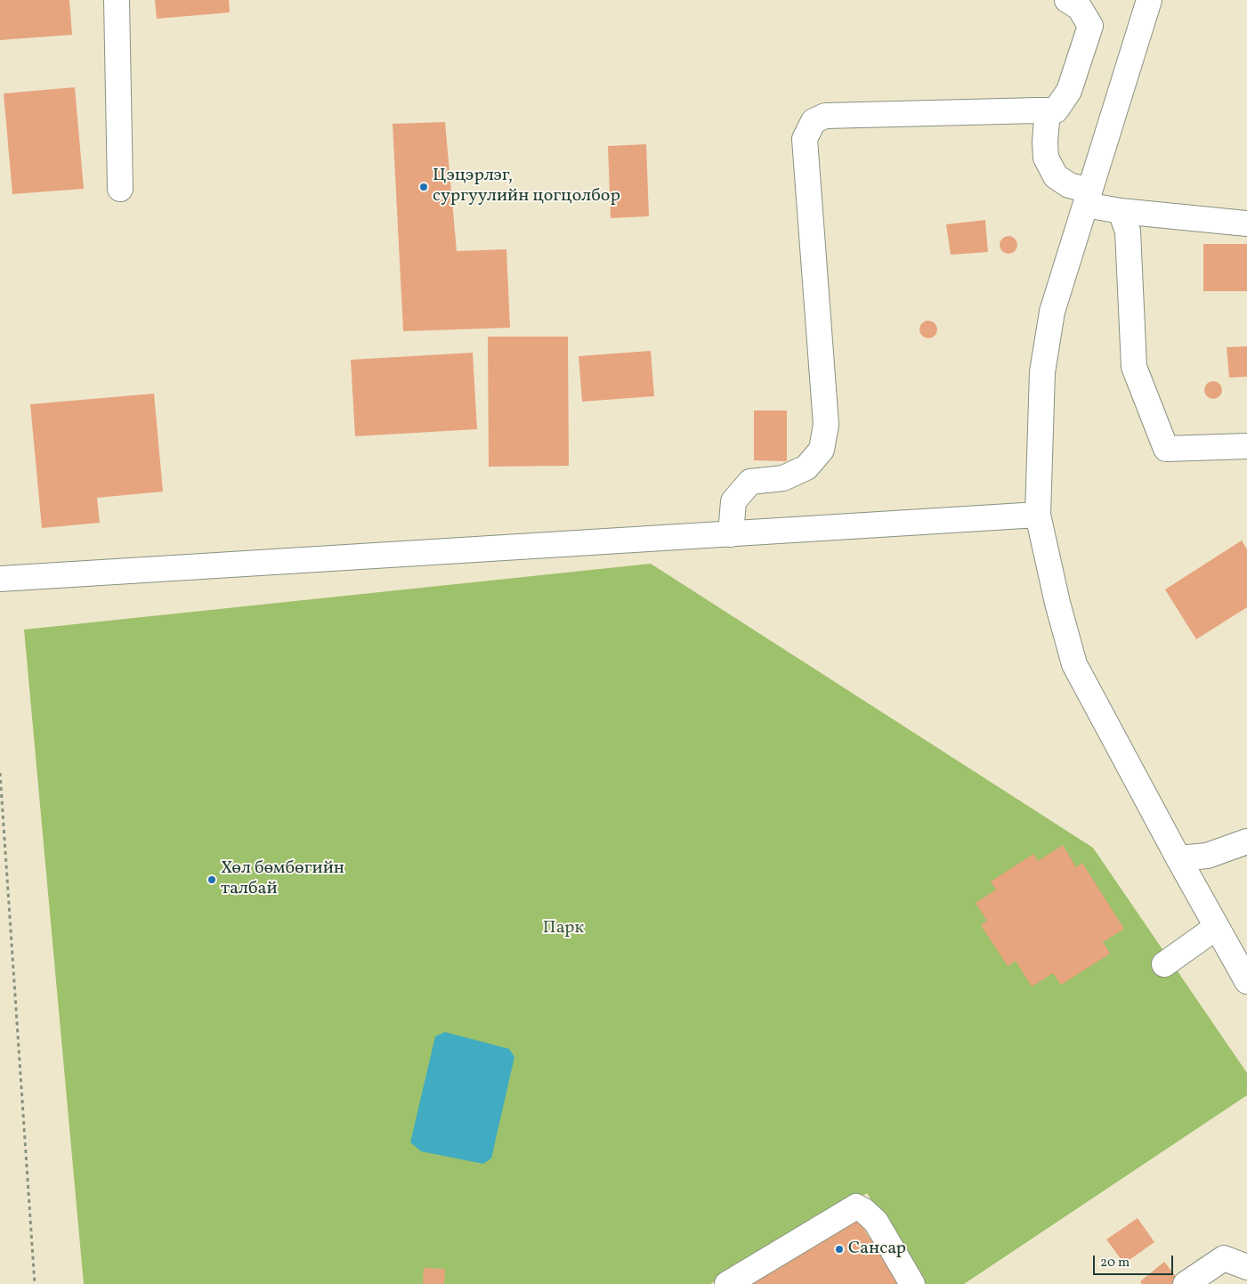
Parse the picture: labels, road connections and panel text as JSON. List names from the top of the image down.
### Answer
{
  "parks": ["Парк"],
  "places": ["Цэцэрлэг, сургуулийн цогцолбор", "Хөл бөмбөгийн талбай", "Сансар"],
  "scale_bar": "20 m"
}
